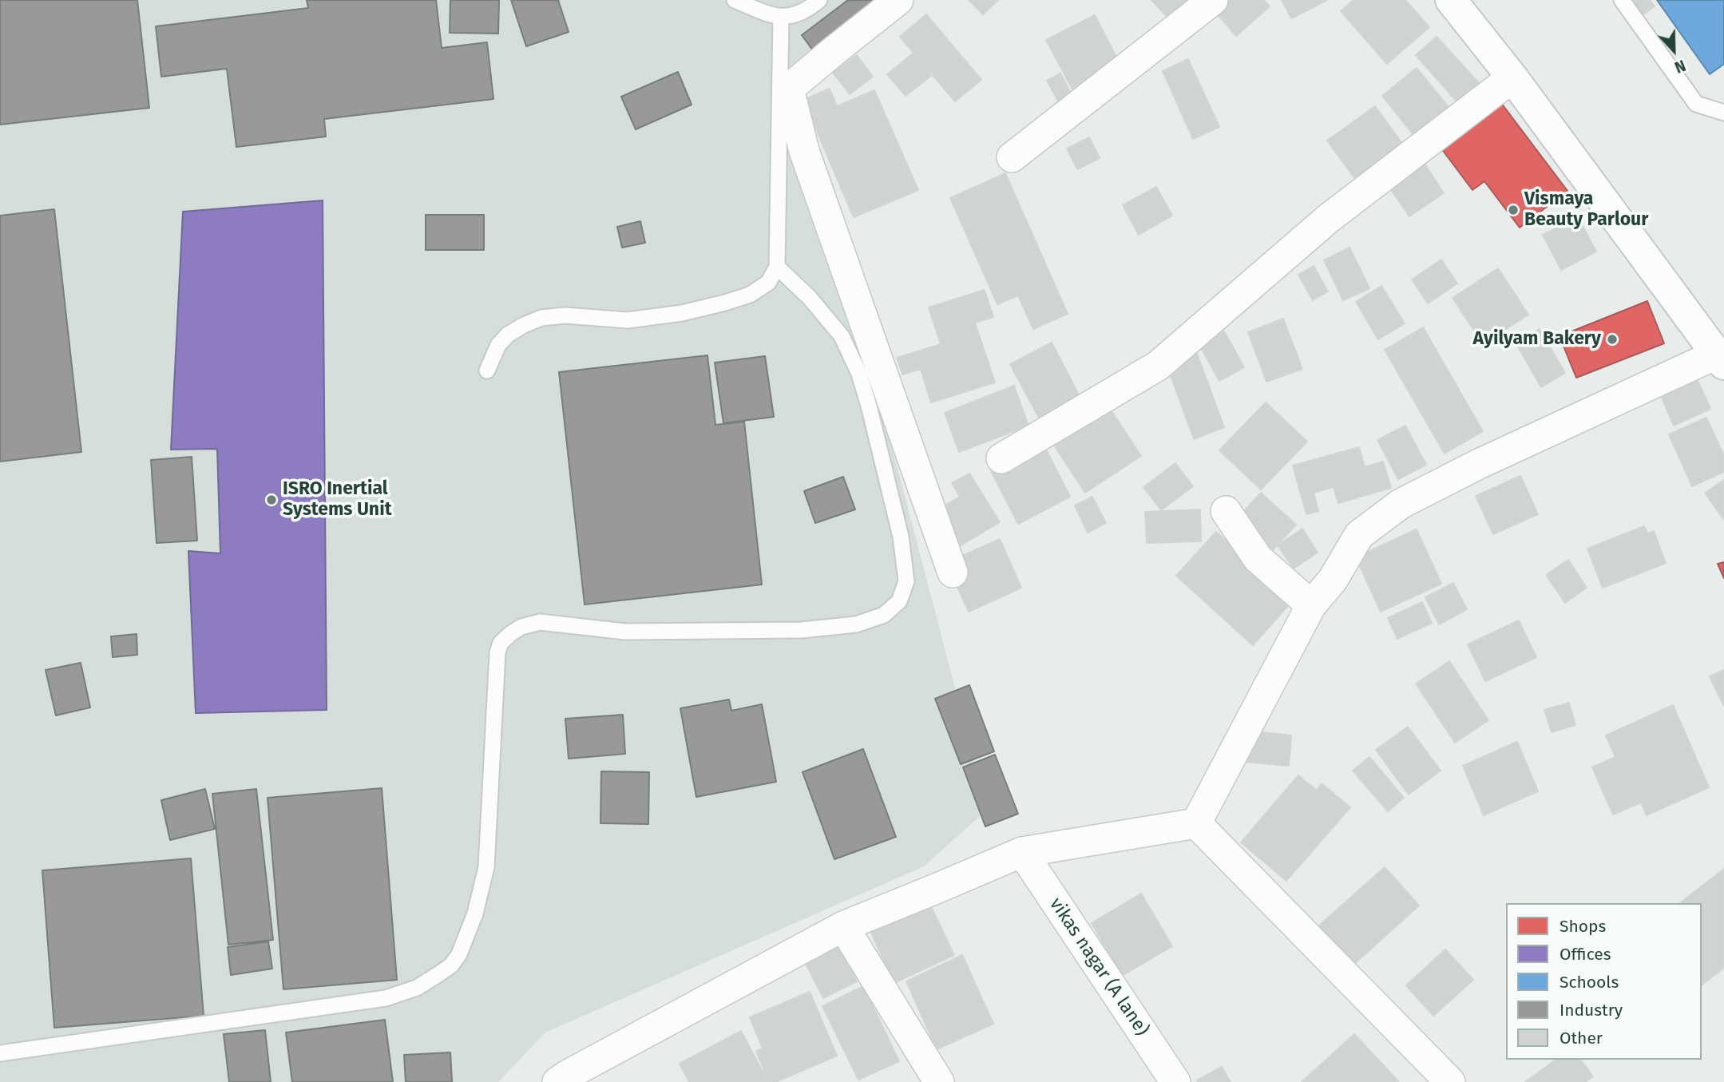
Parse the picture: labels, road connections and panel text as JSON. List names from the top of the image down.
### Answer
{
  "streets": {
    "street": ["vikas nagar (A lane)"]
  },
  "places": ["Vismaya Beauty Parlour", "Ayilyam Bakery", "ISRO Inertial Systems Unit"],
  "legend": [
    "Shops",
    "Offices",
    "Schools",
    "Industry",
    "Other"
  ],
  "north": "bottom"
}
